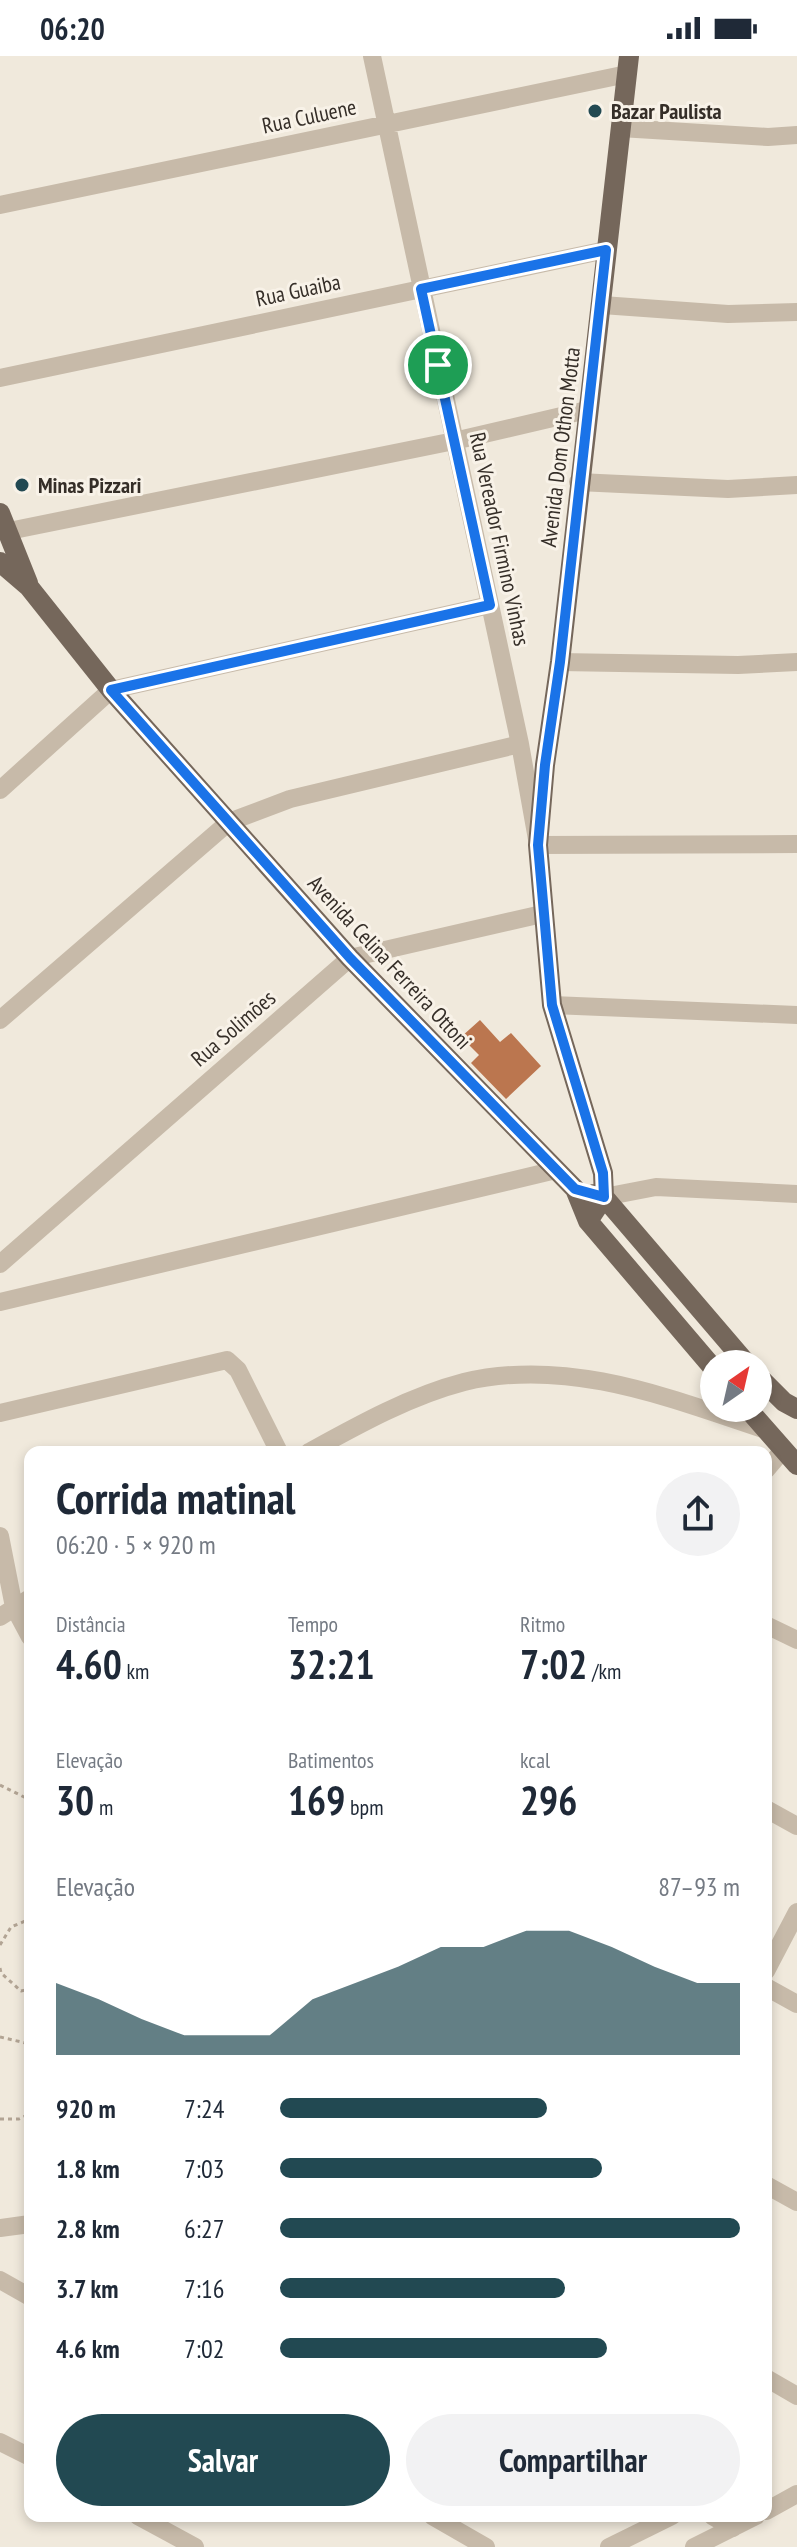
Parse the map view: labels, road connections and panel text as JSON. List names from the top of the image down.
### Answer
{
  "streets": {
    "main road": ["Avenida Dom Othon Motta", "Avenida Celina Ferreira Ottoni"],
    "street": [
      "Rua Culuene",
      "Rua Guaiba",
      "Rua Vereador Firmino Vinhas",
      "Rua Solimões"
    ]
  },
  "crossings": [
    ["Rua Culuene", "Avenida Dom Othon Motta"],
    ["Rua Culuene", "Rua Vereador Firmino Vinhas"],
    ["Rua Guaiba", "Avenida Dom Othon Motta"],
    ["Rua Guaiba", "Rua Vereador Firmino Vinhas"],
    ["Avenida Dom Othon Motta", "Rua Vereador Firmino Vinhas"],
    ["Avenida Dom Othon Motta", "Rua Solimões"],
    ["Avenida Celina Ferreira Ottoni", "Rua Solimões"]
  ],
  "places": ["Bazar Paulista", "Minas Pizzari"],
  "north": "top right",
  "page": {
    "status": "06:20",
    "heading": ["Corrida matinal", "06:20 · 5 × 920 m"],
    "stats": [
      ["Distância", "4.60 km"],
      ["Tempo", "32:21"],
      ["Ritmo", "7:02 /km"],
      ["Elevação", "30 m"],
      ["Batimentos", "169 bpm"],
      ["kcal", "296"]
    ],
    "chart": ["Elevação", "87–93 m"],
    "list": [
      {
        "name": "920 m",
        "note": "7:24"
      },
      {
        "name": "1.8 km",
        "note": "7:03"
      },
      {
        "name": "2.8 km",
        "note": "6:27"
      },
      {
        "name": "3.7 km",
        "note": "7:16"
      },
      {
        "name": "4.6 km",
        "note": "7:02"
      }
    ],
    "buttons": ["Salvar", "Compartilhar"]
  }
}
